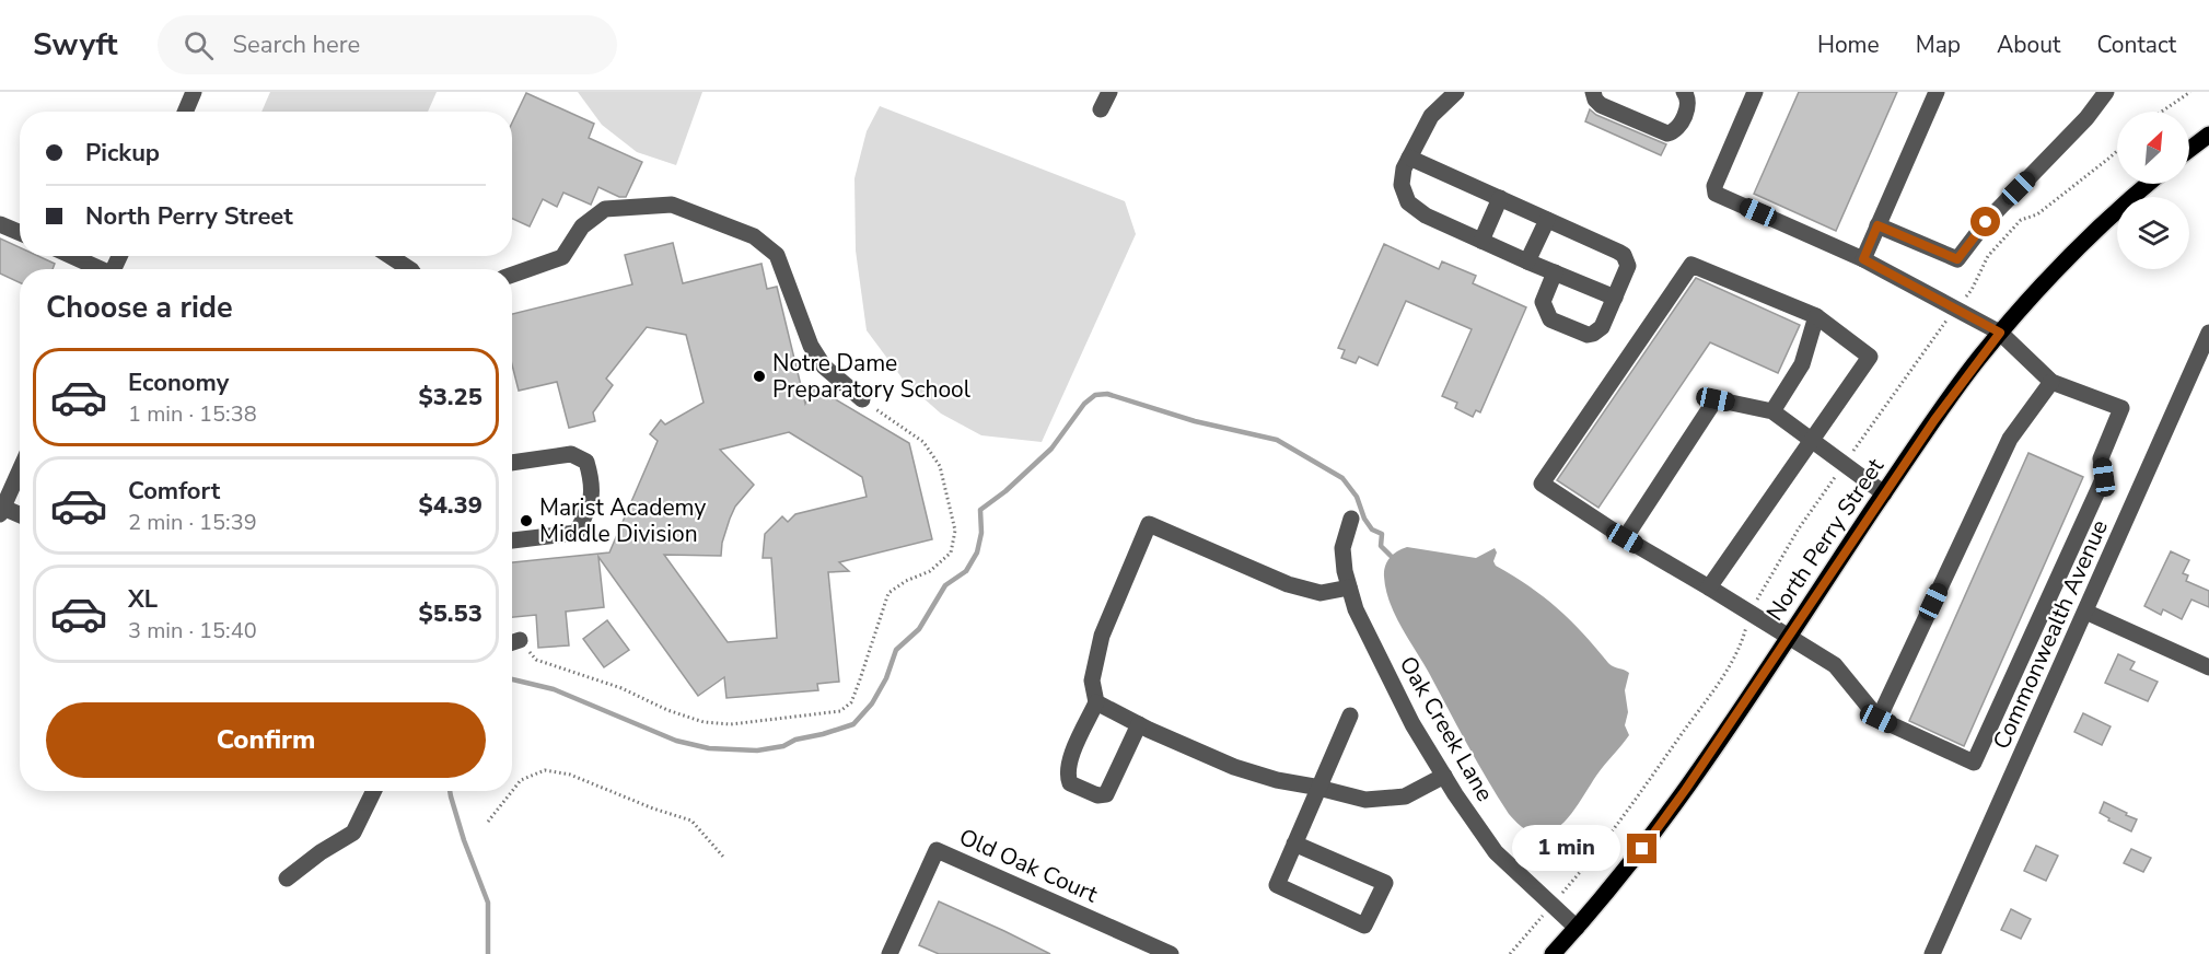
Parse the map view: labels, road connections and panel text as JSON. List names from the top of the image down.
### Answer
{
  "streets": {
    "main road": ["North Perry Street"],
    "street": ["Commonwealth Avenue", "Oak Creek Lane", "Old Oak Court"]
  },
  "crossings": [
    ["North Perry Street", "Oak Creek Lane"]
  ],
  "places": ["Notre Dame Preparatory School", "Marist Academy Middle Division"],
  "north": "top right",
  "page": {
    "header": "Swyft",
    "search": "Search here",
    "nav": [
      "Home",
      "Map",
      "About",
      "Contact"
    ],
    "banner": ["Pickup", "North Perry Street"],
    "heading": "Choose a ride",
    "list": [
      {
        "name": "Economy",
        "note": "1 min · 15:38",
        "value": "$3.25"
      },
      {
        "name": "Comfort",
        "note": "2 min · 15:39",
        "value": "$4.39"
      },
      {
        "name": "XL",
        "note": "3 min · 15:40",
        "value": "$5.53"
      }
    ],
    "buttons": "Confirm",
    "bubble": "1 min"
  }
}
